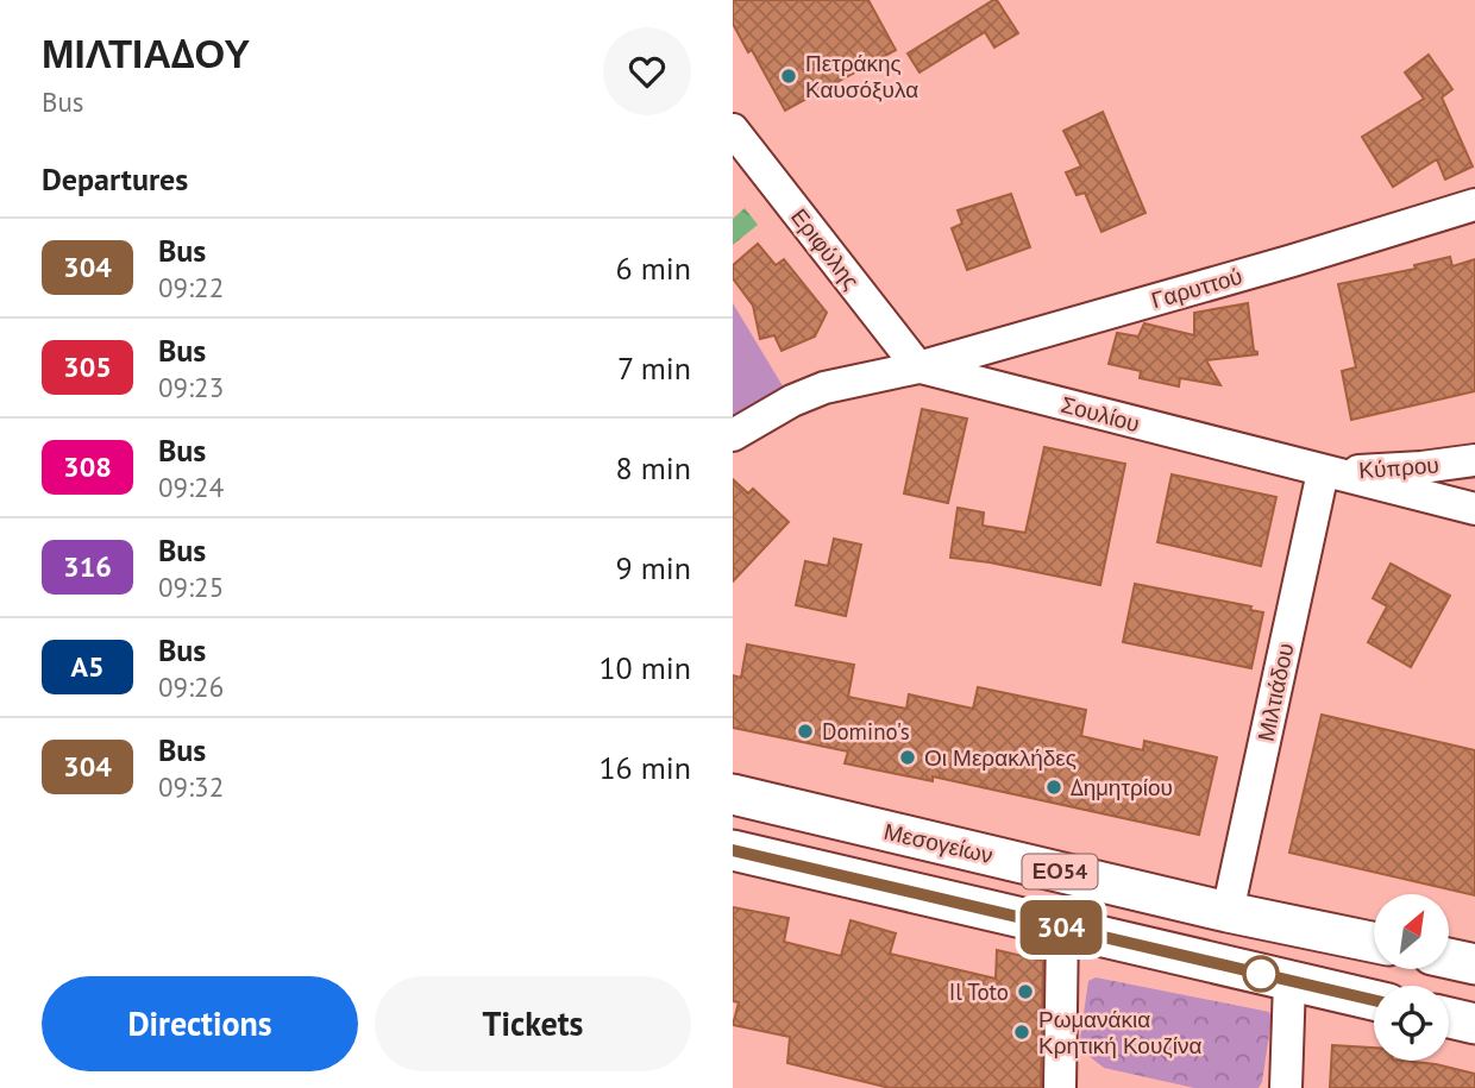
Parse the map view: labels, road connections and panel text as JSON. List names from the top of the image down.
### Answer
{
  "streets": {
    "main road": ["Μεσογείων", "ΕΟ54"],
    "street": [
      "Εριφύλης",
      "Γαρυττού",
      "Σουλίου",
      "Κύπρου",
      "Μιλτιάδου"
    ]
  },
  "crossings": [
    ["Εριφύλης", "Γαρυττού"],
    ["Εριφύλης", "Σουλίου"],
    ["Γαρυττού", "Σουλίου"],
    ["Σουλίου", "Κύπρου"],
    ["Σουλίου", "Μιλτιάδου"],
    ["Κύπρου", "Μιλτιάδου"],
    ["Μιλτιάδου", "Μεσογείων"]
  ],
  "places": [
    "Πετράκης Καυσόξυλα",
    "Domino's",
    "Οι Μερακλήδες",
    "Δημητρίου",
    "Il Toto",
    "Ρωμανάκια Κρητική Κουζίνα"
  ],
  "lines": ["bus line 304"],
  "north": "top right",
  "page": {
    "heading": [
      ["ΜΙΛΤΙΑΔΟΥ", "Bus"],
      "Departures"
    ],
    "on_map": "304",
    "list": [
      {
        "mark": "304",
        "name": "Bus",
        "note": "09:22",
        "value": "6 min"
      },
      {
        "mark": "305",
        "name": "Bus",
        "note": "09:23",
        "value": "7 min"
      },
      {
        "mark": "308",
        "name": "Bus",
        "note": "09:24",
        "value": "8 min"
      },
      {
        "mark": "316",
        "name": "Bus",
        "note": "09:25",
        "value": "9 min"
      },
      {
        "mark": "A5",
        "name": "Bus",
        "note": "09:26",
        "value": "10 min"
      },
      {
        "mark": "304",
        "name": "Bus",
        "note": "09:32",
        "value": "16 min"
      }
    ],
    "buttons": ["Directions", "Tickets"]
  }
}
